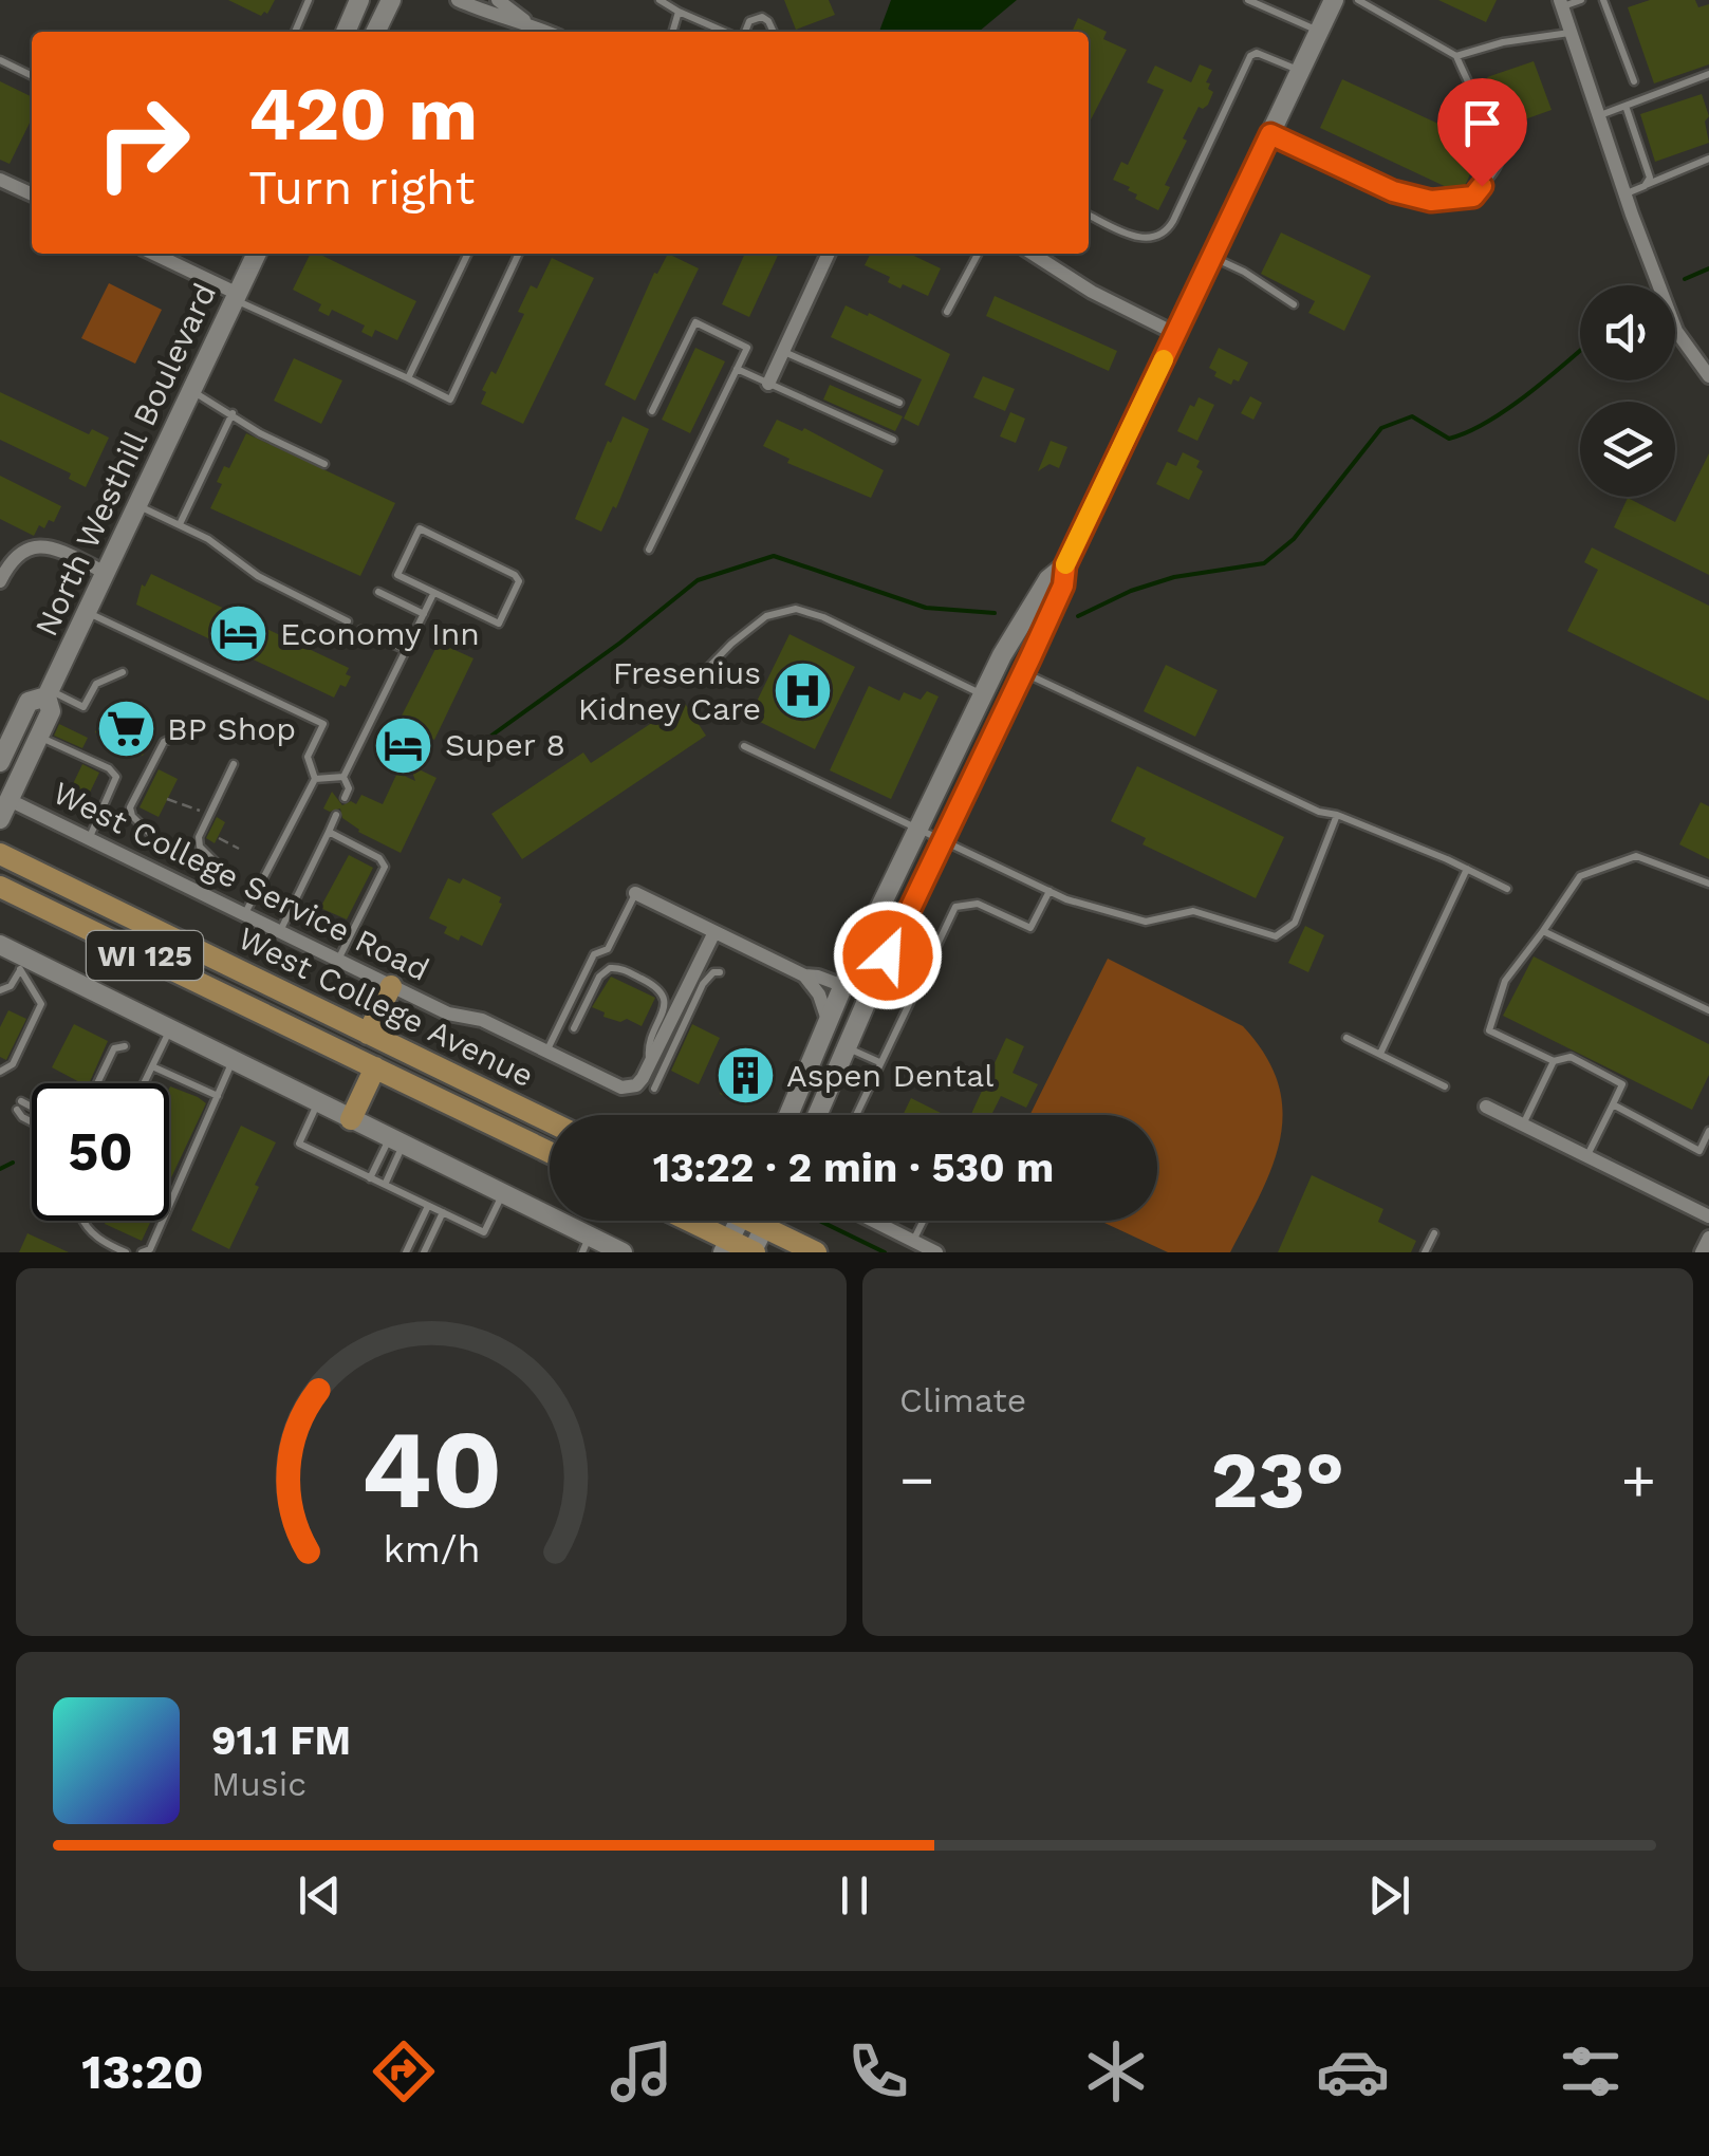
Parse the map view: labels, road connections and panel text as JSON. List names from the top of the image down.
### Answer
{
  "streets": {
    "main road": ["North Westhill Boulevard", "WI 125", "West College Avenue"],
    "street": ["West College Service Road"]
  },
  "crossings": [
    ["North Westhill Boulevard", "West College Service Road"]
  ],
  "places": {
    "hotel": ["Economy Inn", "Super 8"],
    "hospital": ["Fresenius Kidney Care"],
    "supermarket": ["BP Shop"],
    "building": ["Aspen Dental"]
  },
  "page": {
    "turn": ["420 m", "Turn right"],
    "limit": "50",
    "trip": "13:22 · 2 min · 530 m",
    "tile": "Climate",
    "heat": ["−", "23°", "+"],
    "song": ["91.1 FM", "Music"],
    "tabs": "13:20",
    "gauge": ["40", "km/h"]
  }
}
